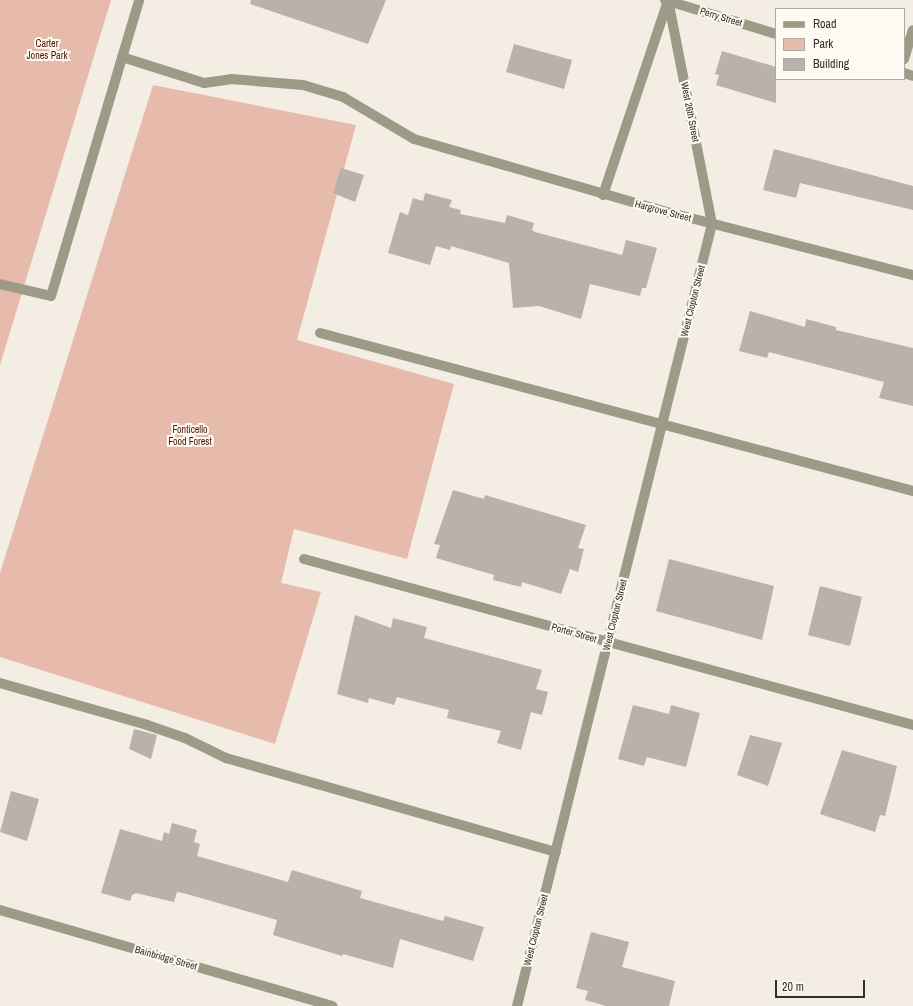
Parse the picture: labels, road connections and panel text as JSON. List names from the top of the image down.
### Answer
{
  "streets": {
    "street": [
      "Perry Street",
      "West 26th Street",
      "Hargrove Street",
      "West Clopton Street",
      "Porter Street",
      "Bainbridge Street"
    ]
  },
  "crossings": [
    ["Perry Street", "West 26th Street"],
    ["West 26th Street", "Hargrove Street"],
    ["West 26th Street", "West Clopton Street"],
    ["Hargrove Street", "West Clopton Street"],
    ["West Clopton Street", "Porter Street"]
  ],
  "parks": ["Carter Jones Park", "Fonticello Food Forest"],
  "legend": ["Road", "Park", "Building"],
  "scale_bar": "20 m"
}
